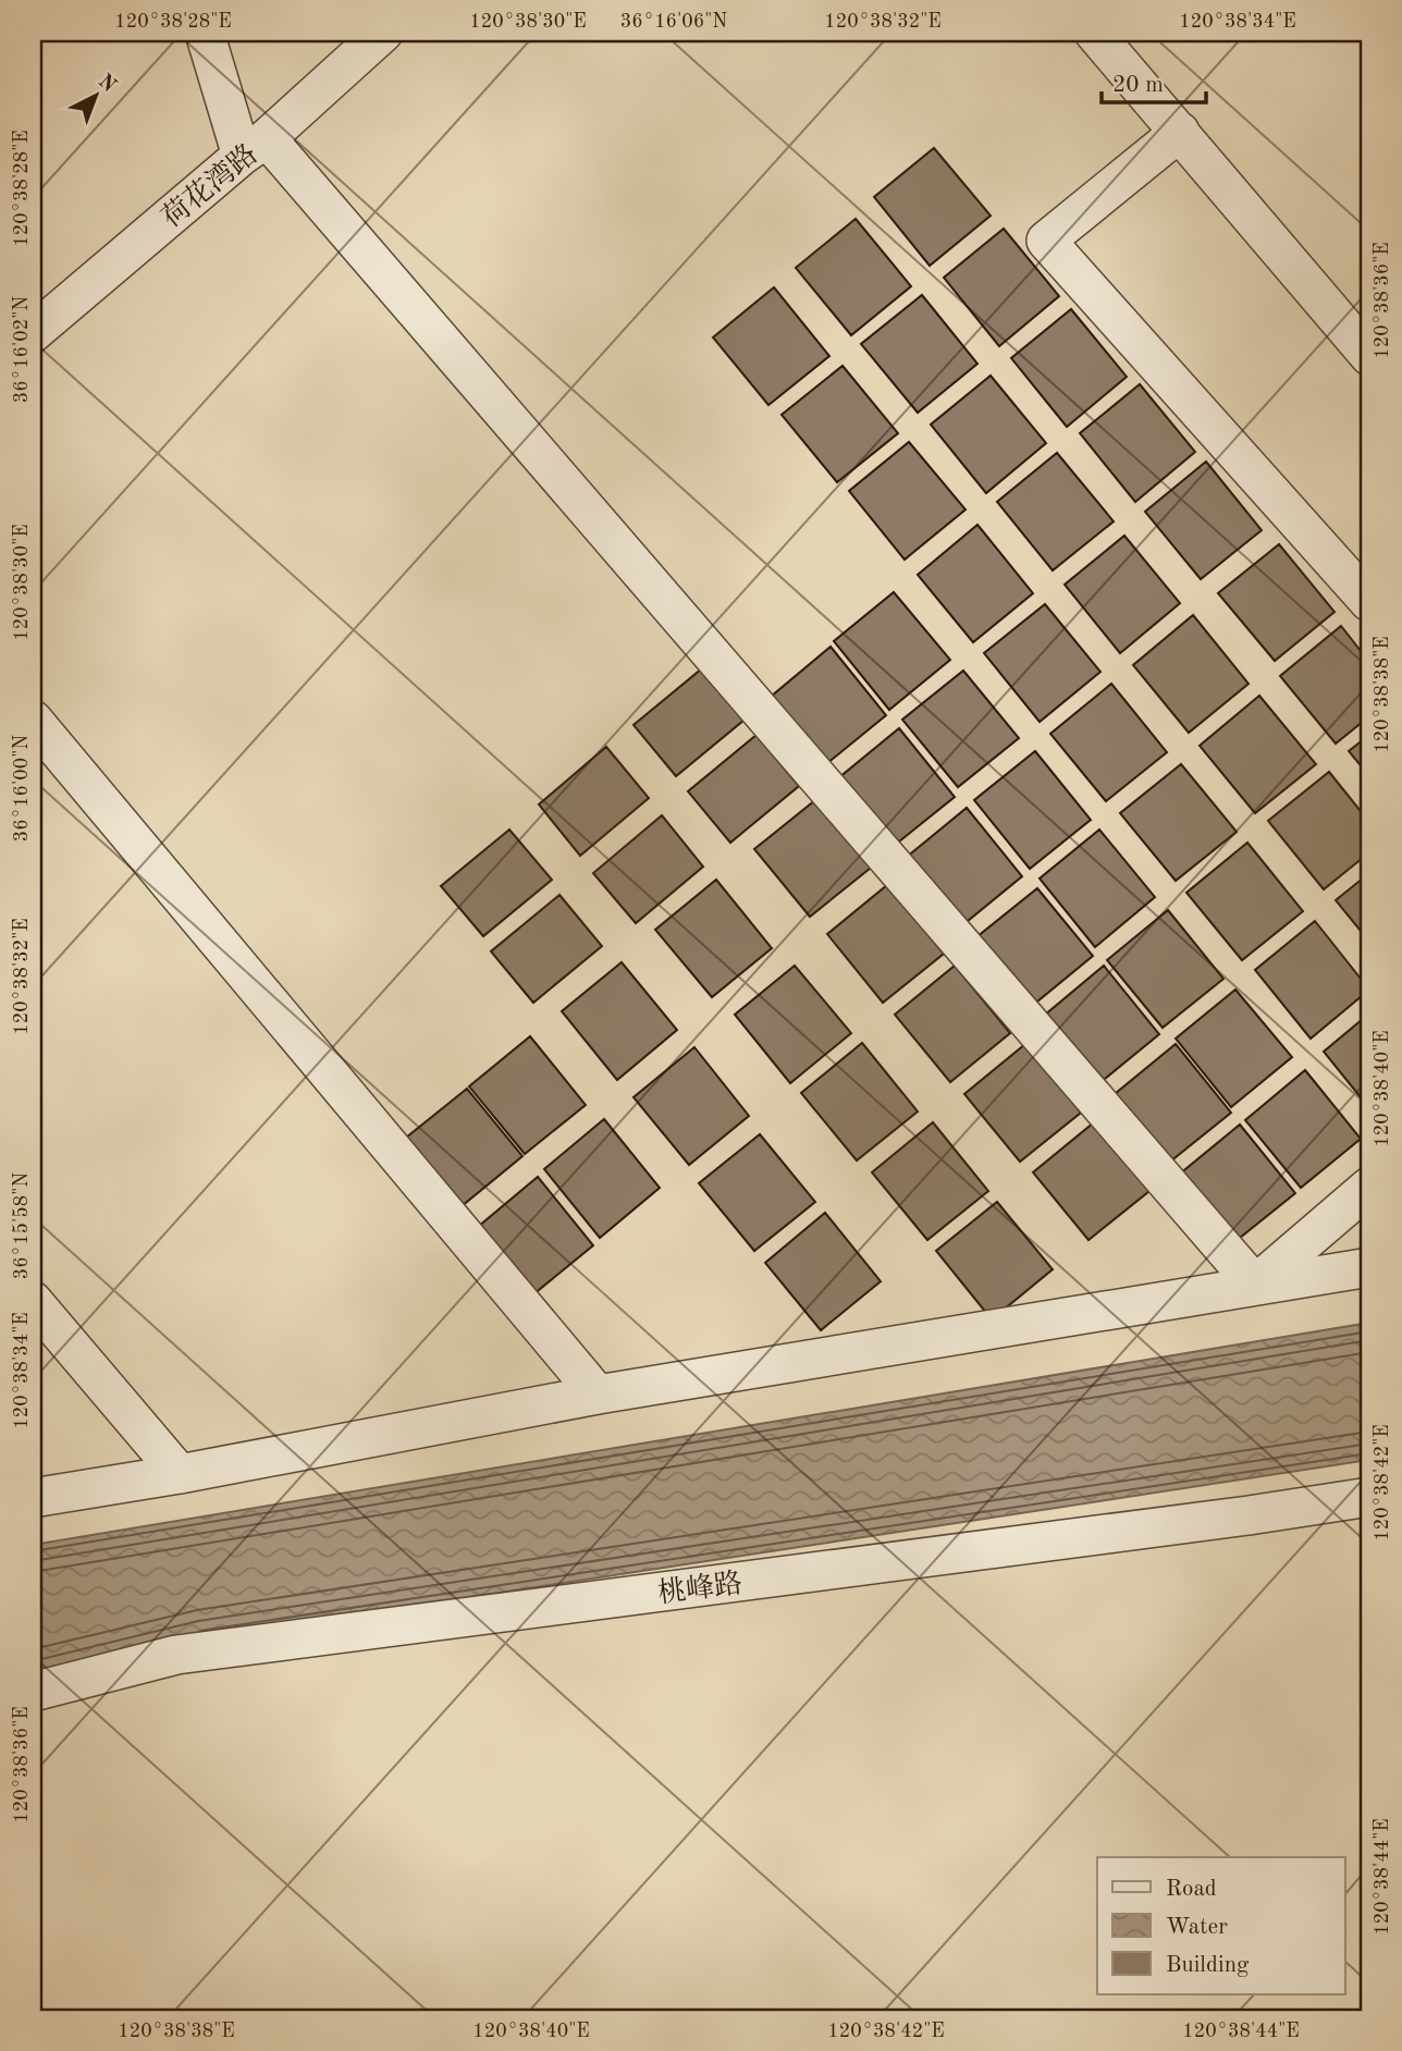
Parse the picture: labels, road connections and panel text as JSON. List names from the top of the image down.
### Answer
{
  "streets": {
    "street": ["荷花湾路", "桃峰路"]
  },
  "legend": ["Road", "Water", "Building"],
  "scale_bar": "20 m",
  "north": "top right",
  "coordinates": [
    "120°38'28\"E",
    "120°38'30\"E",
    "36°16'06\"N",
    "120°38'32\"E",
    "120°38'34\"E",
    "120°38'36\"E",
    "36°16'02\"N",
    "120°38'38\"E",
    "36°16'00\"N",
    "120°38'40\"E",
    "36°15'58\"N",
    "120°38'42\"E",
    "120°38'44\"E"
  ]
}
